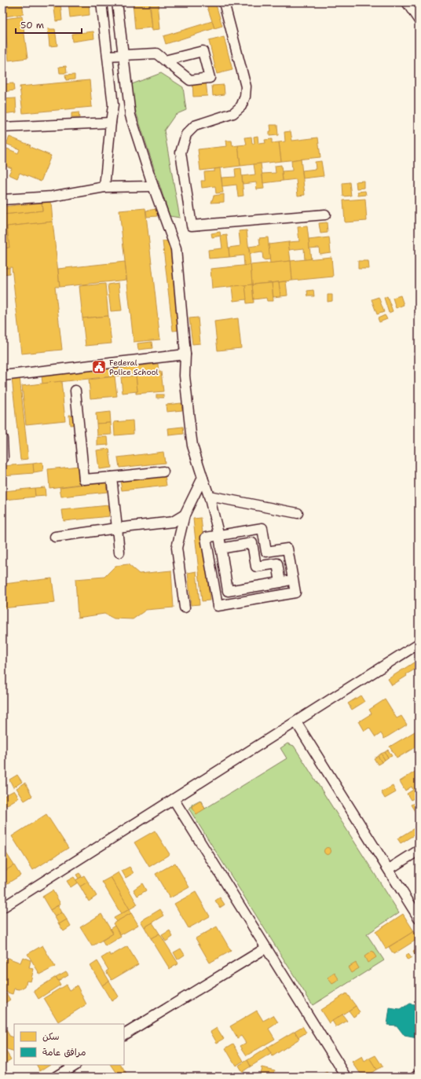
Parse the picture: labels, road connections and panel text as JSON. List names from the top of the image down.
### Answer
{
  "places": {
    "public building": ["Federal Police School"]
  },
  "legend": ["سكن", "مرافق عامة"],
  "scale_bar": "50 m"
}
